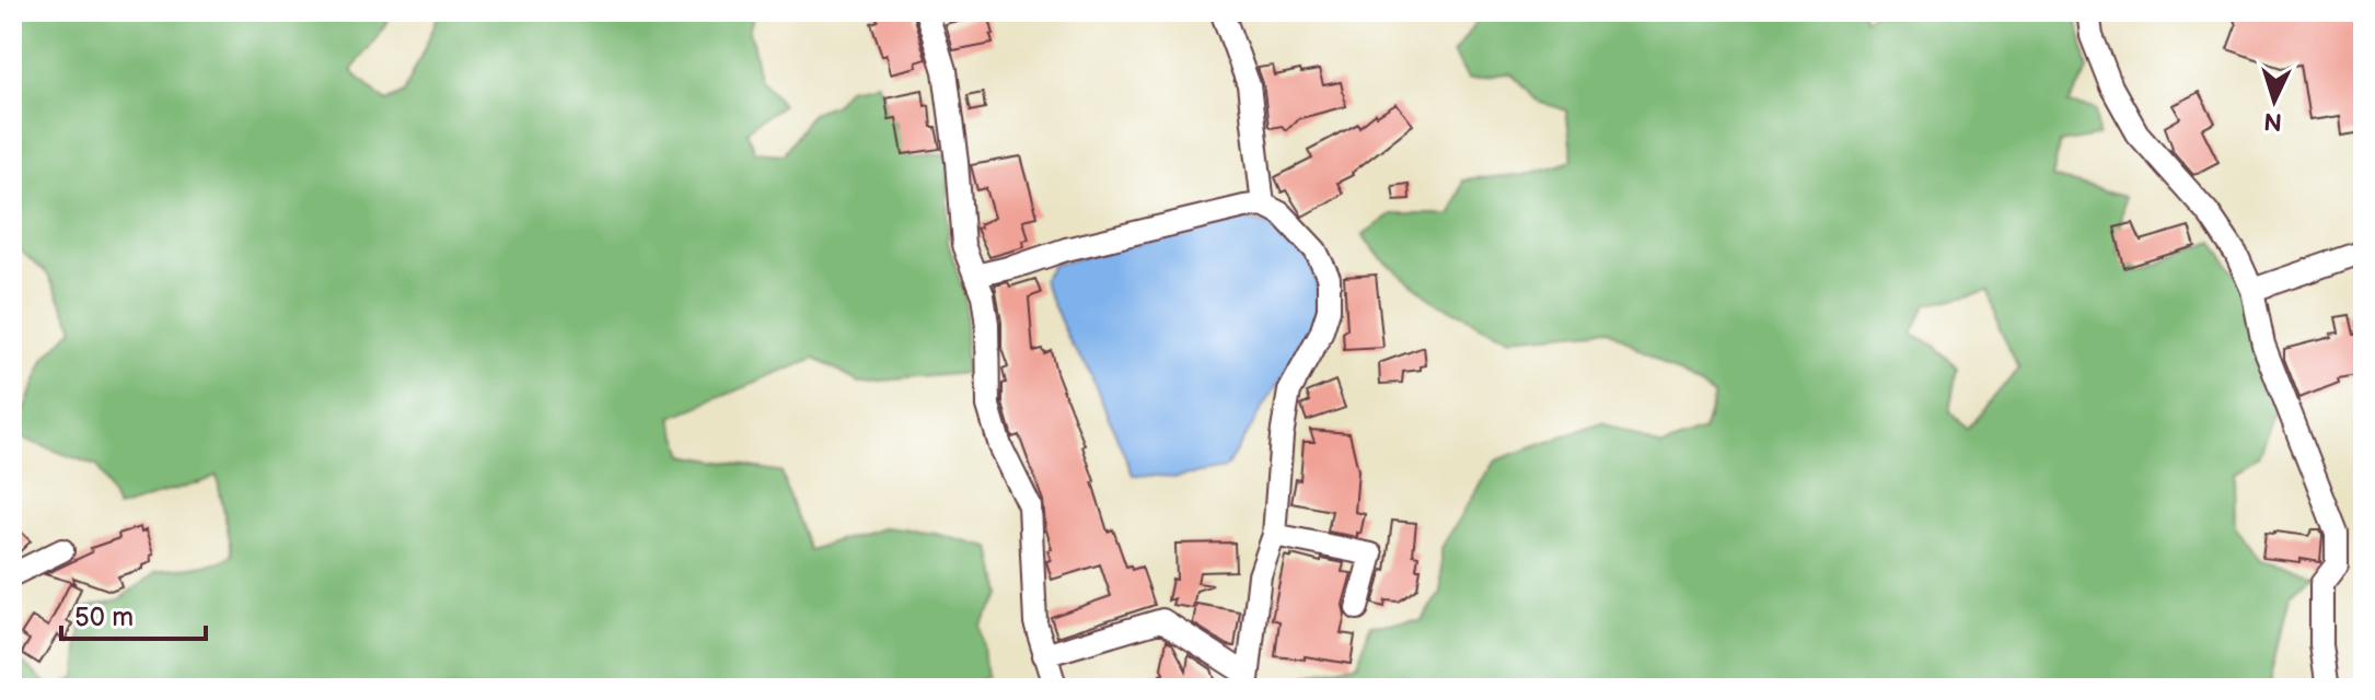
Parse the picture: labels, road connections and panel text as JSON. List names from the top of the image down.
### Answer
{
  "scale_bar": "50 m",
  "north": "bottom"
}
